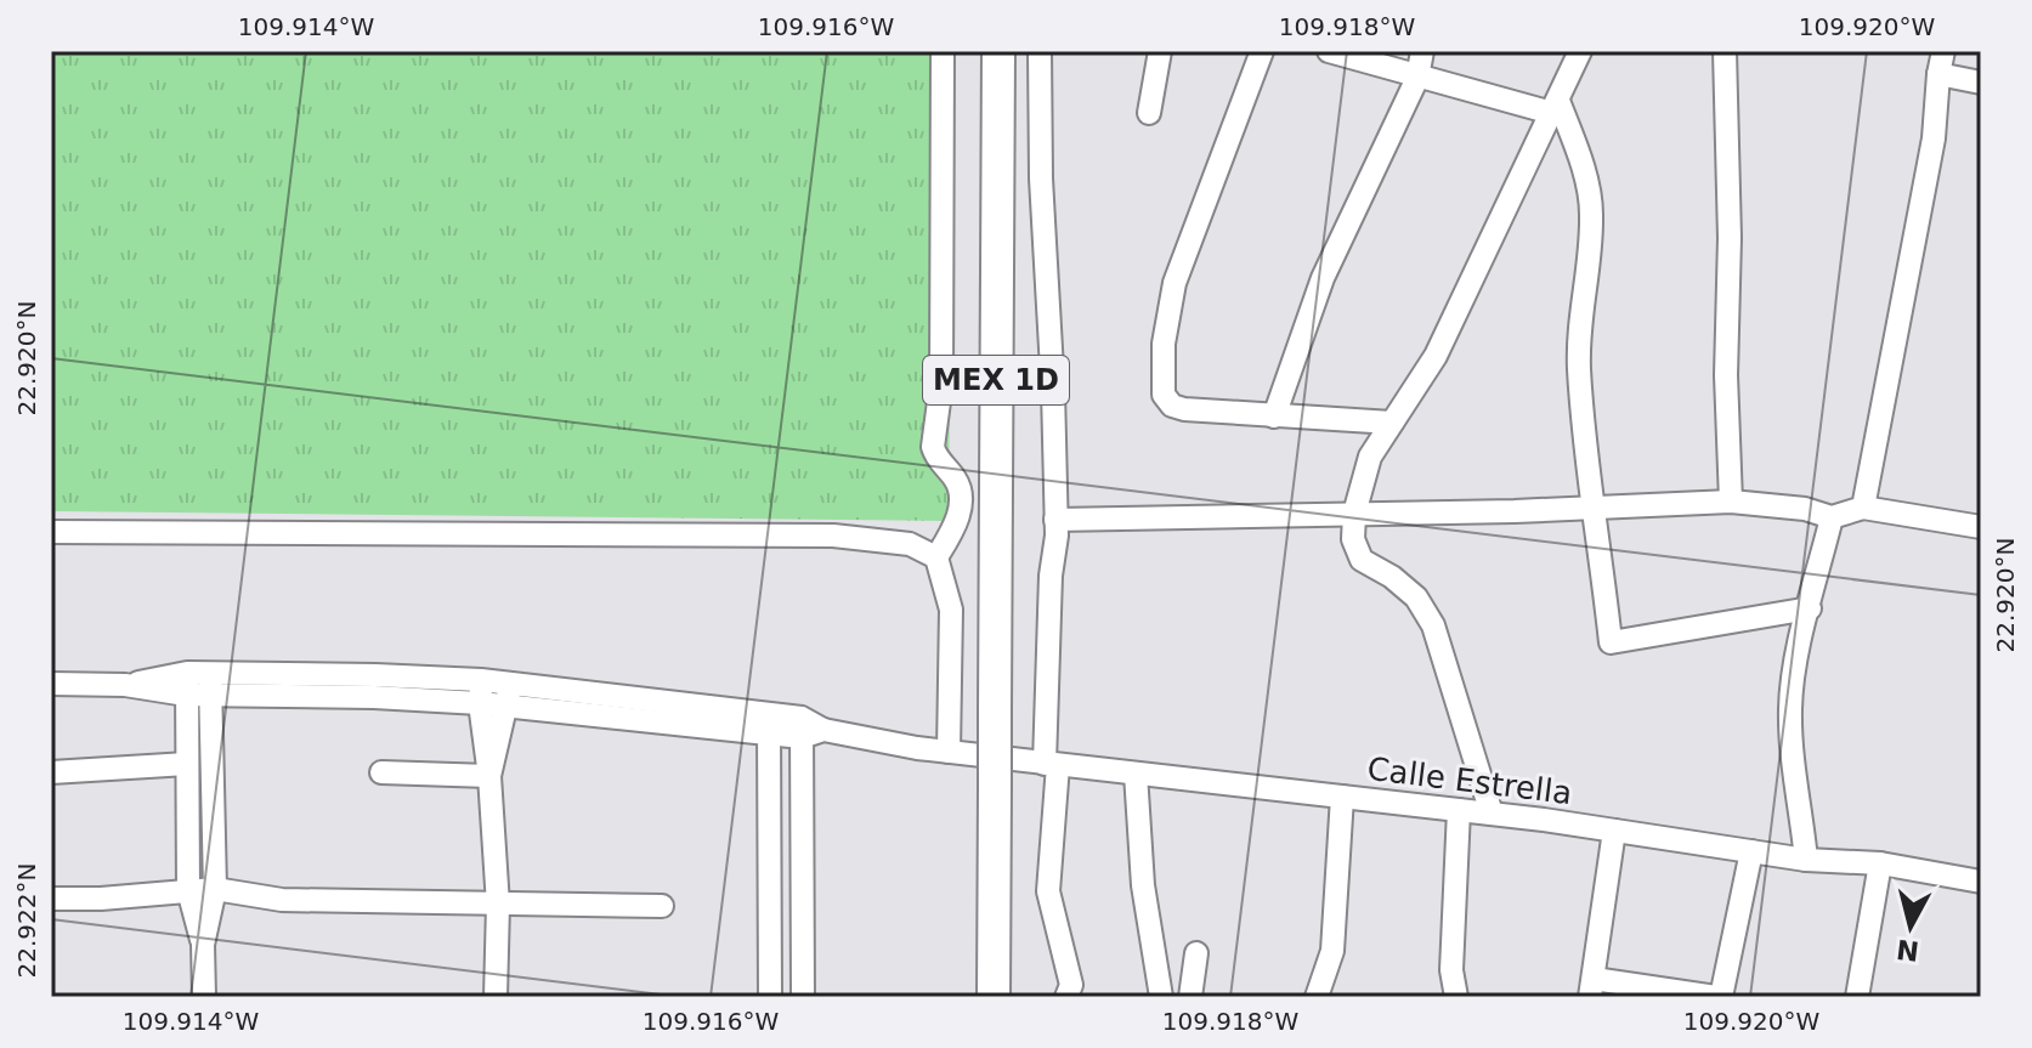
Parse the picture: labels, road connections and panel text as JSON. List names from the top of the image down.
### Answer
{
  "streets": {
    "highway": ["MEX 1D"],
    "street": ["Calle Estrella"]
  },
  "north": "bottom",
  "coordinates": [
    "109.914°W",
    "109.916°W",
    "109.918°W",
    "109.920°W",
    "22.920°N",
    "22.922°N"
  ]
}
